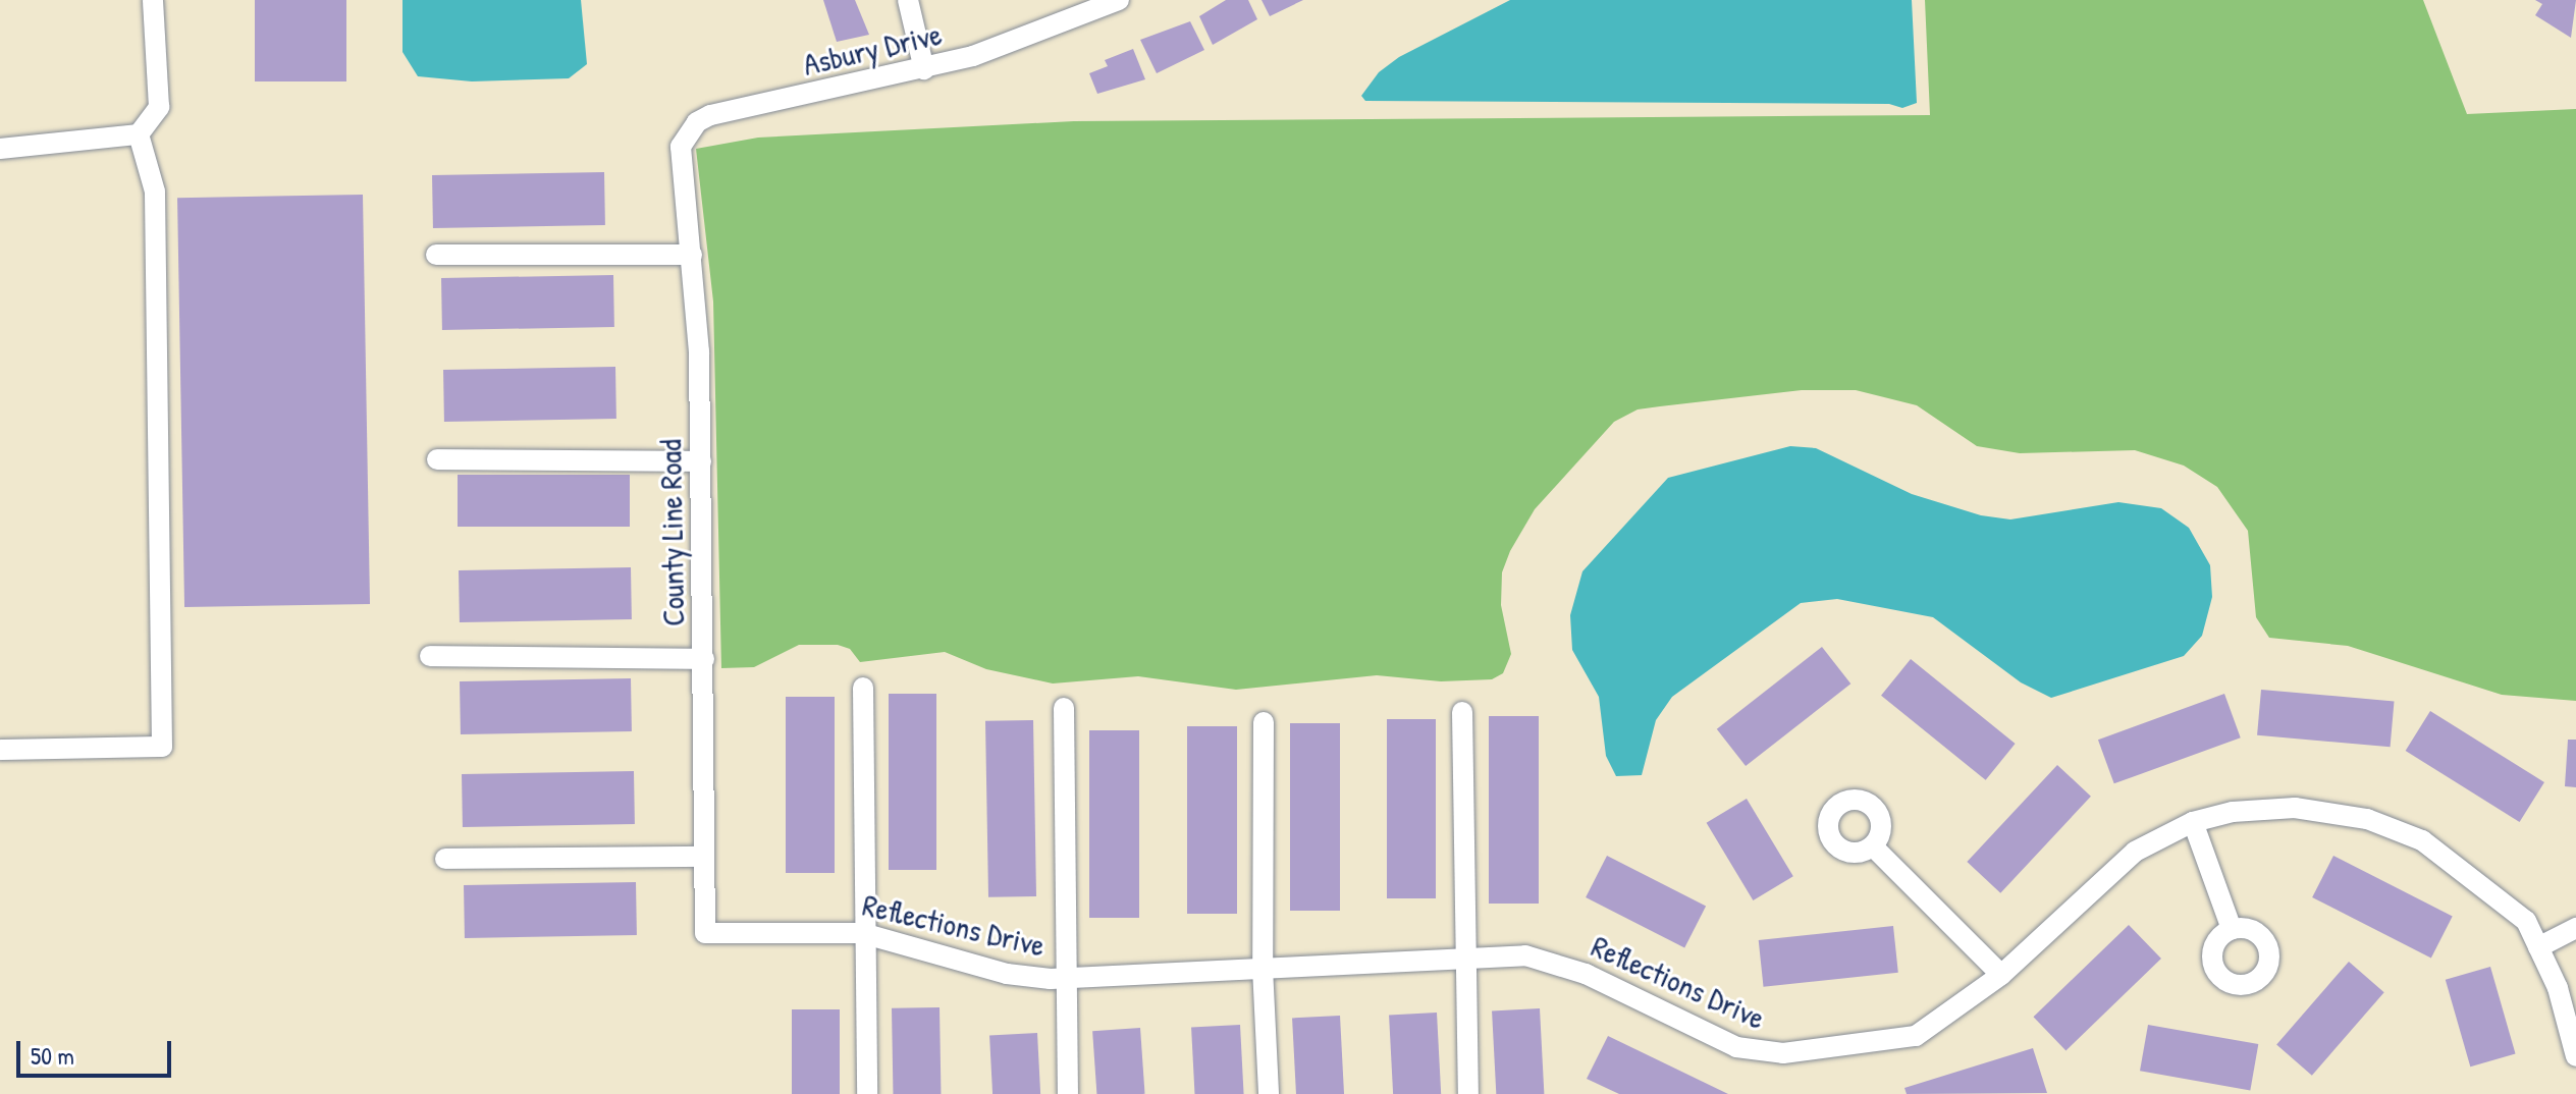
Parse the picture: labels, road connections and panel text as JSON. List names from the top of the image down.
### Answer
{
  "streets": {
    "street": ["Asbury Drive", "County Line Road", "Reflections Drive"]
  },
  "crossings": [
    ["Asbury Drive", "County Line Road"],
    ["County Line Road", "Reflections Drive"]
  ],
  "scale_bar": "50 m"
}
